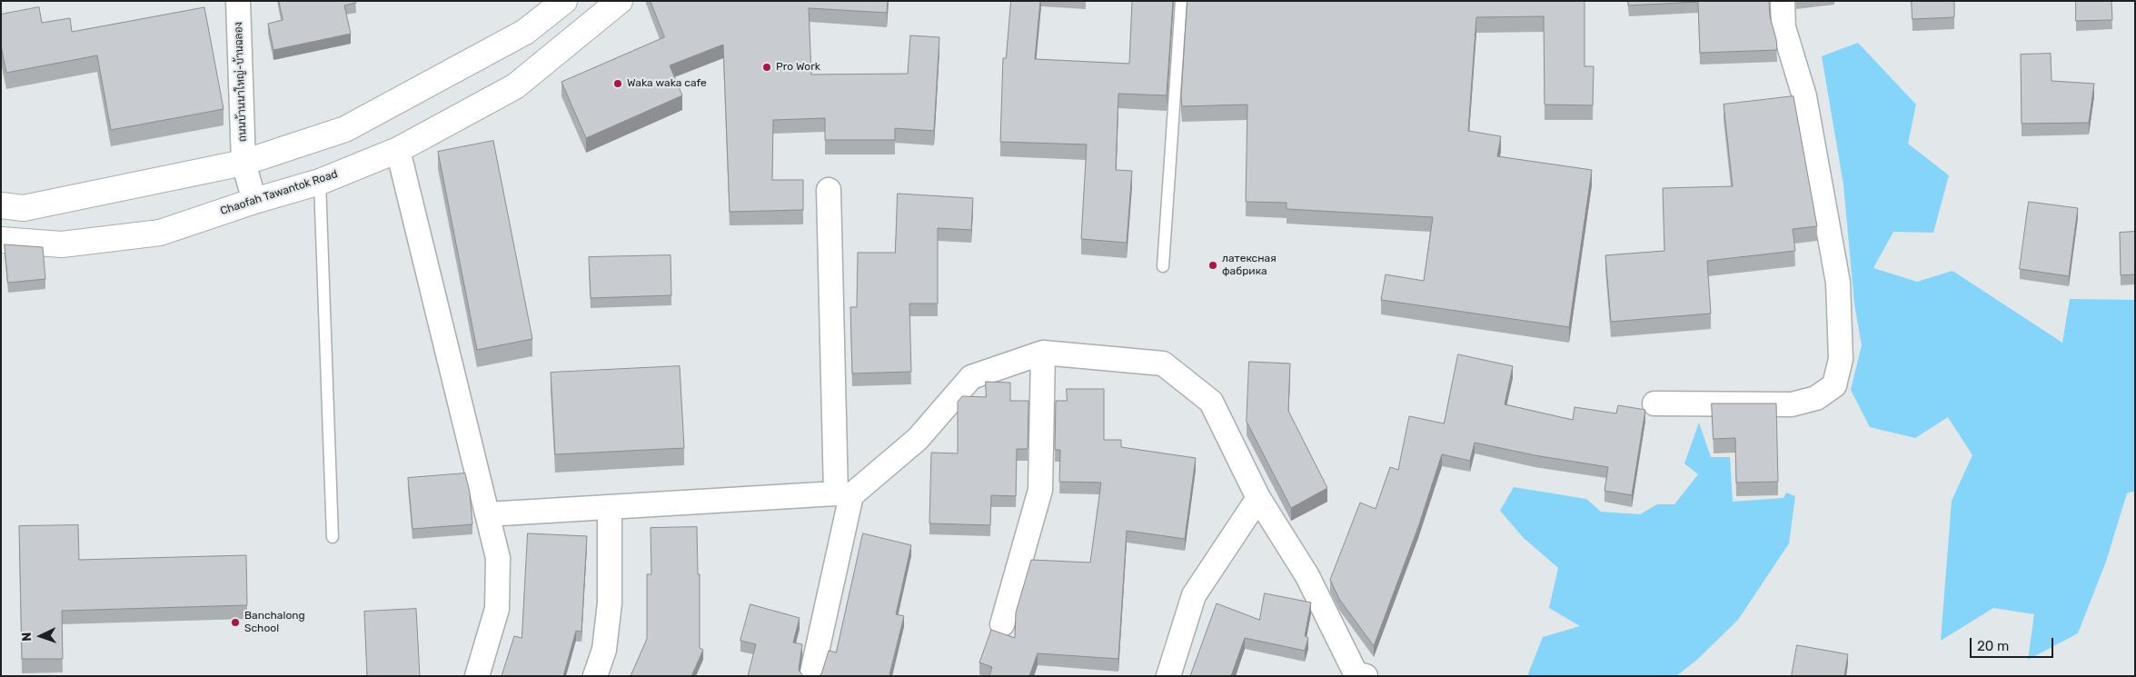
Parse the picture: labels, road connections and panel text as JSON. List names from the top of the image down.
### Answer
{
  "streets": {
    "main road": ["Chaofah Tawantok Road"],
    "street": ["ถนนบ้านนาใหญ่-บ้านฉลอง"]
  },
  "crossings": [
    ["ถนนบ้านนาใหญ่-บ้านฉลอง", "Chaofah Tawantok Road"]
  ],
  "places": [
    "Pro Work",
    "Waka waka cafe",
    "латексная фабрика",
    "Banchalong School"
  ],
  "scale_bar": "20 m",
  "north": "left"
}
